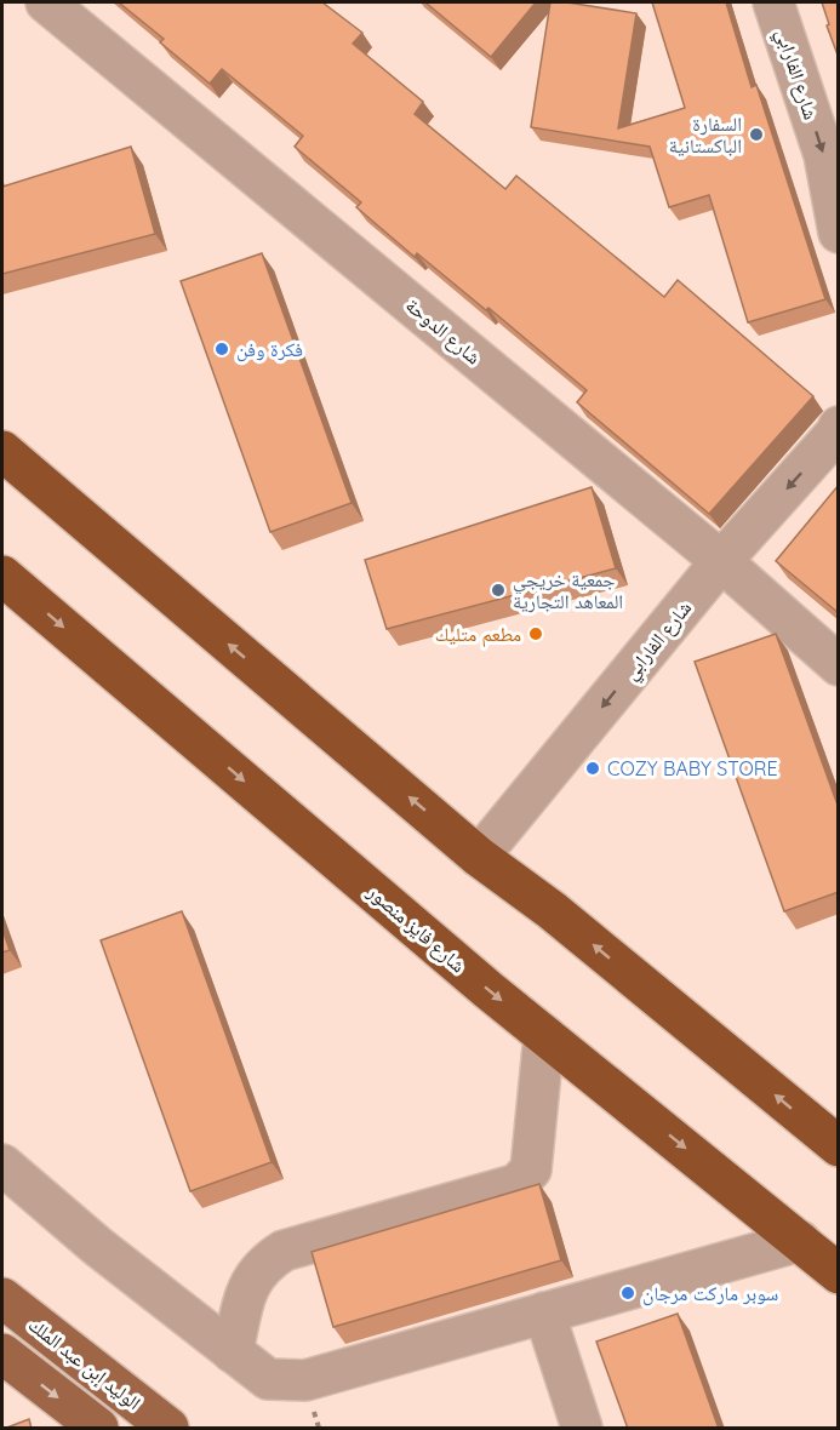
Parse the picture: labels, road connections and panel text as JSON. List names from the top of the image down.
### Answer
{
  "streets": {
    "highway": ["شارع فايز منصور"],
    "main road": ["الوليد إبن عبد الملك"],
    "street": ["شارع الفارابي", "شارع الدوحة"]
  },
  "crossings": [
    ["شارع الفارابي", "شارع الدوحة"]
  ],
  "one_way": ["شارع الفارابي"],
  "places": [
    "السفارة الباكستانية",
    "فكرة وفن",
    "جمعية خريجي المعاهد التجارية",
    "مطعم متليك",
    "COZY BABY STORE",
    "سوبر ماركت مرجان"
  ]
}
